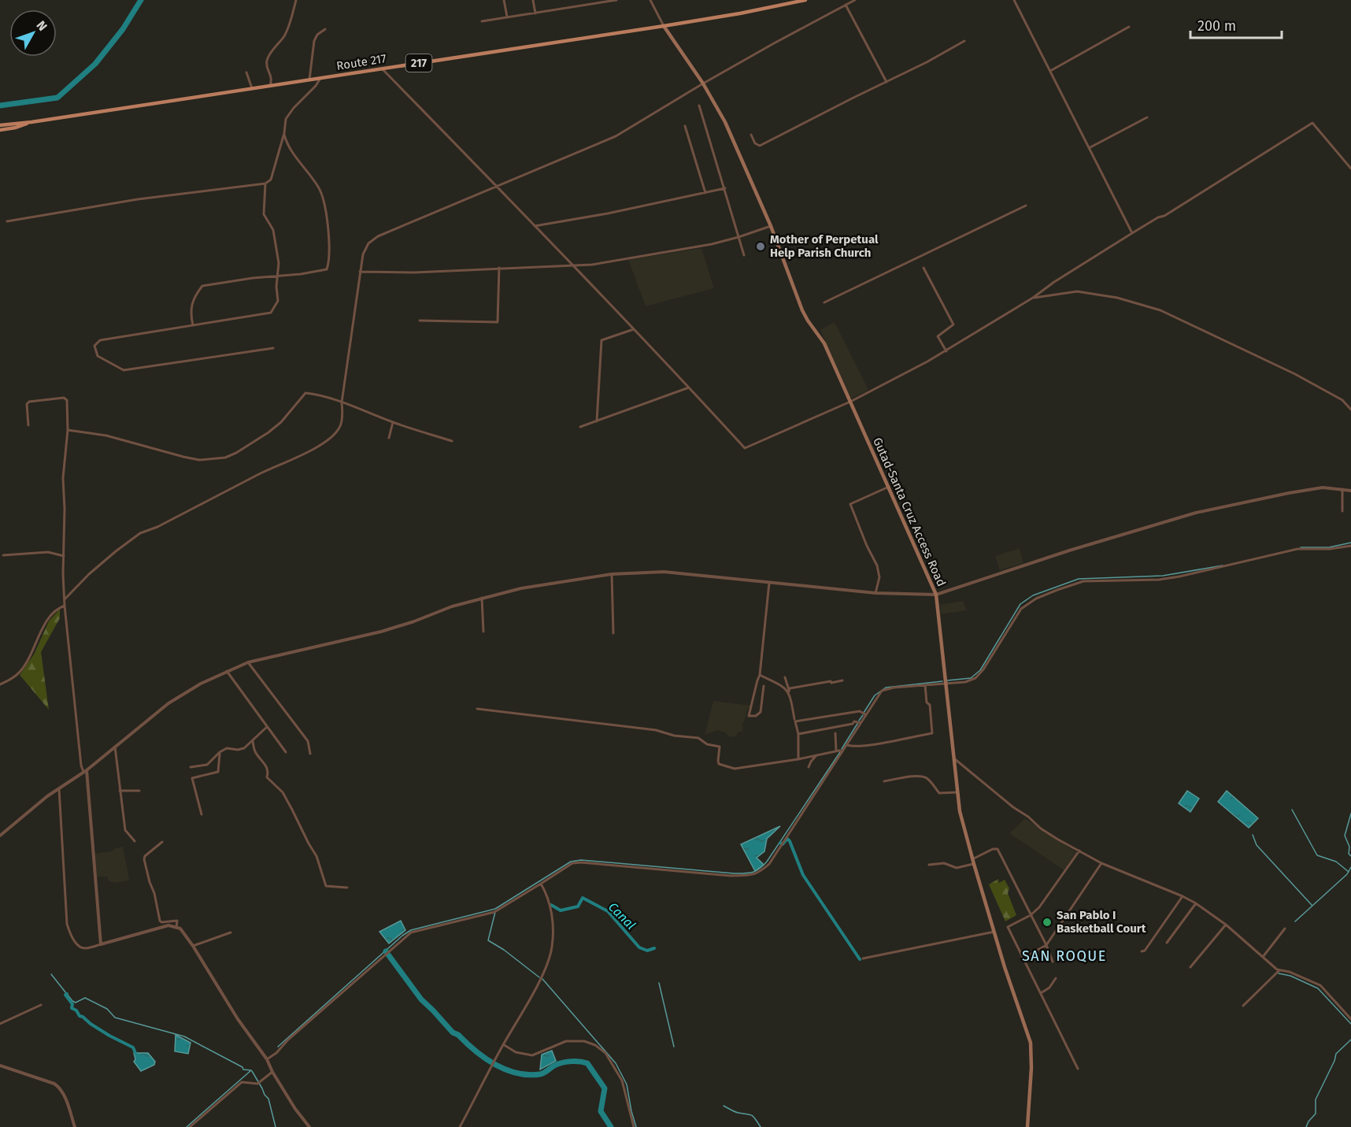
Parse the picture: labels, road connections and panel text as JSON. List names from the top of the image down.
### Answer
{
  "streets": {
    "main road": ["Route 217", "217", "Gutad-Santa Cruz Access Road"]
  },
  "crossings": [
    ["Route 217", "Gutad-Santa Cruz Access Road"]
  ],
  "districts": ["SAN ROQUE"],
  "water": ["Canal"],
  "places": ["Mother of Perpetual Help Parish Church", "San Pablo I Basketball Court"],
  "scale_bar": "200 m",
  "north": "top right"
}
